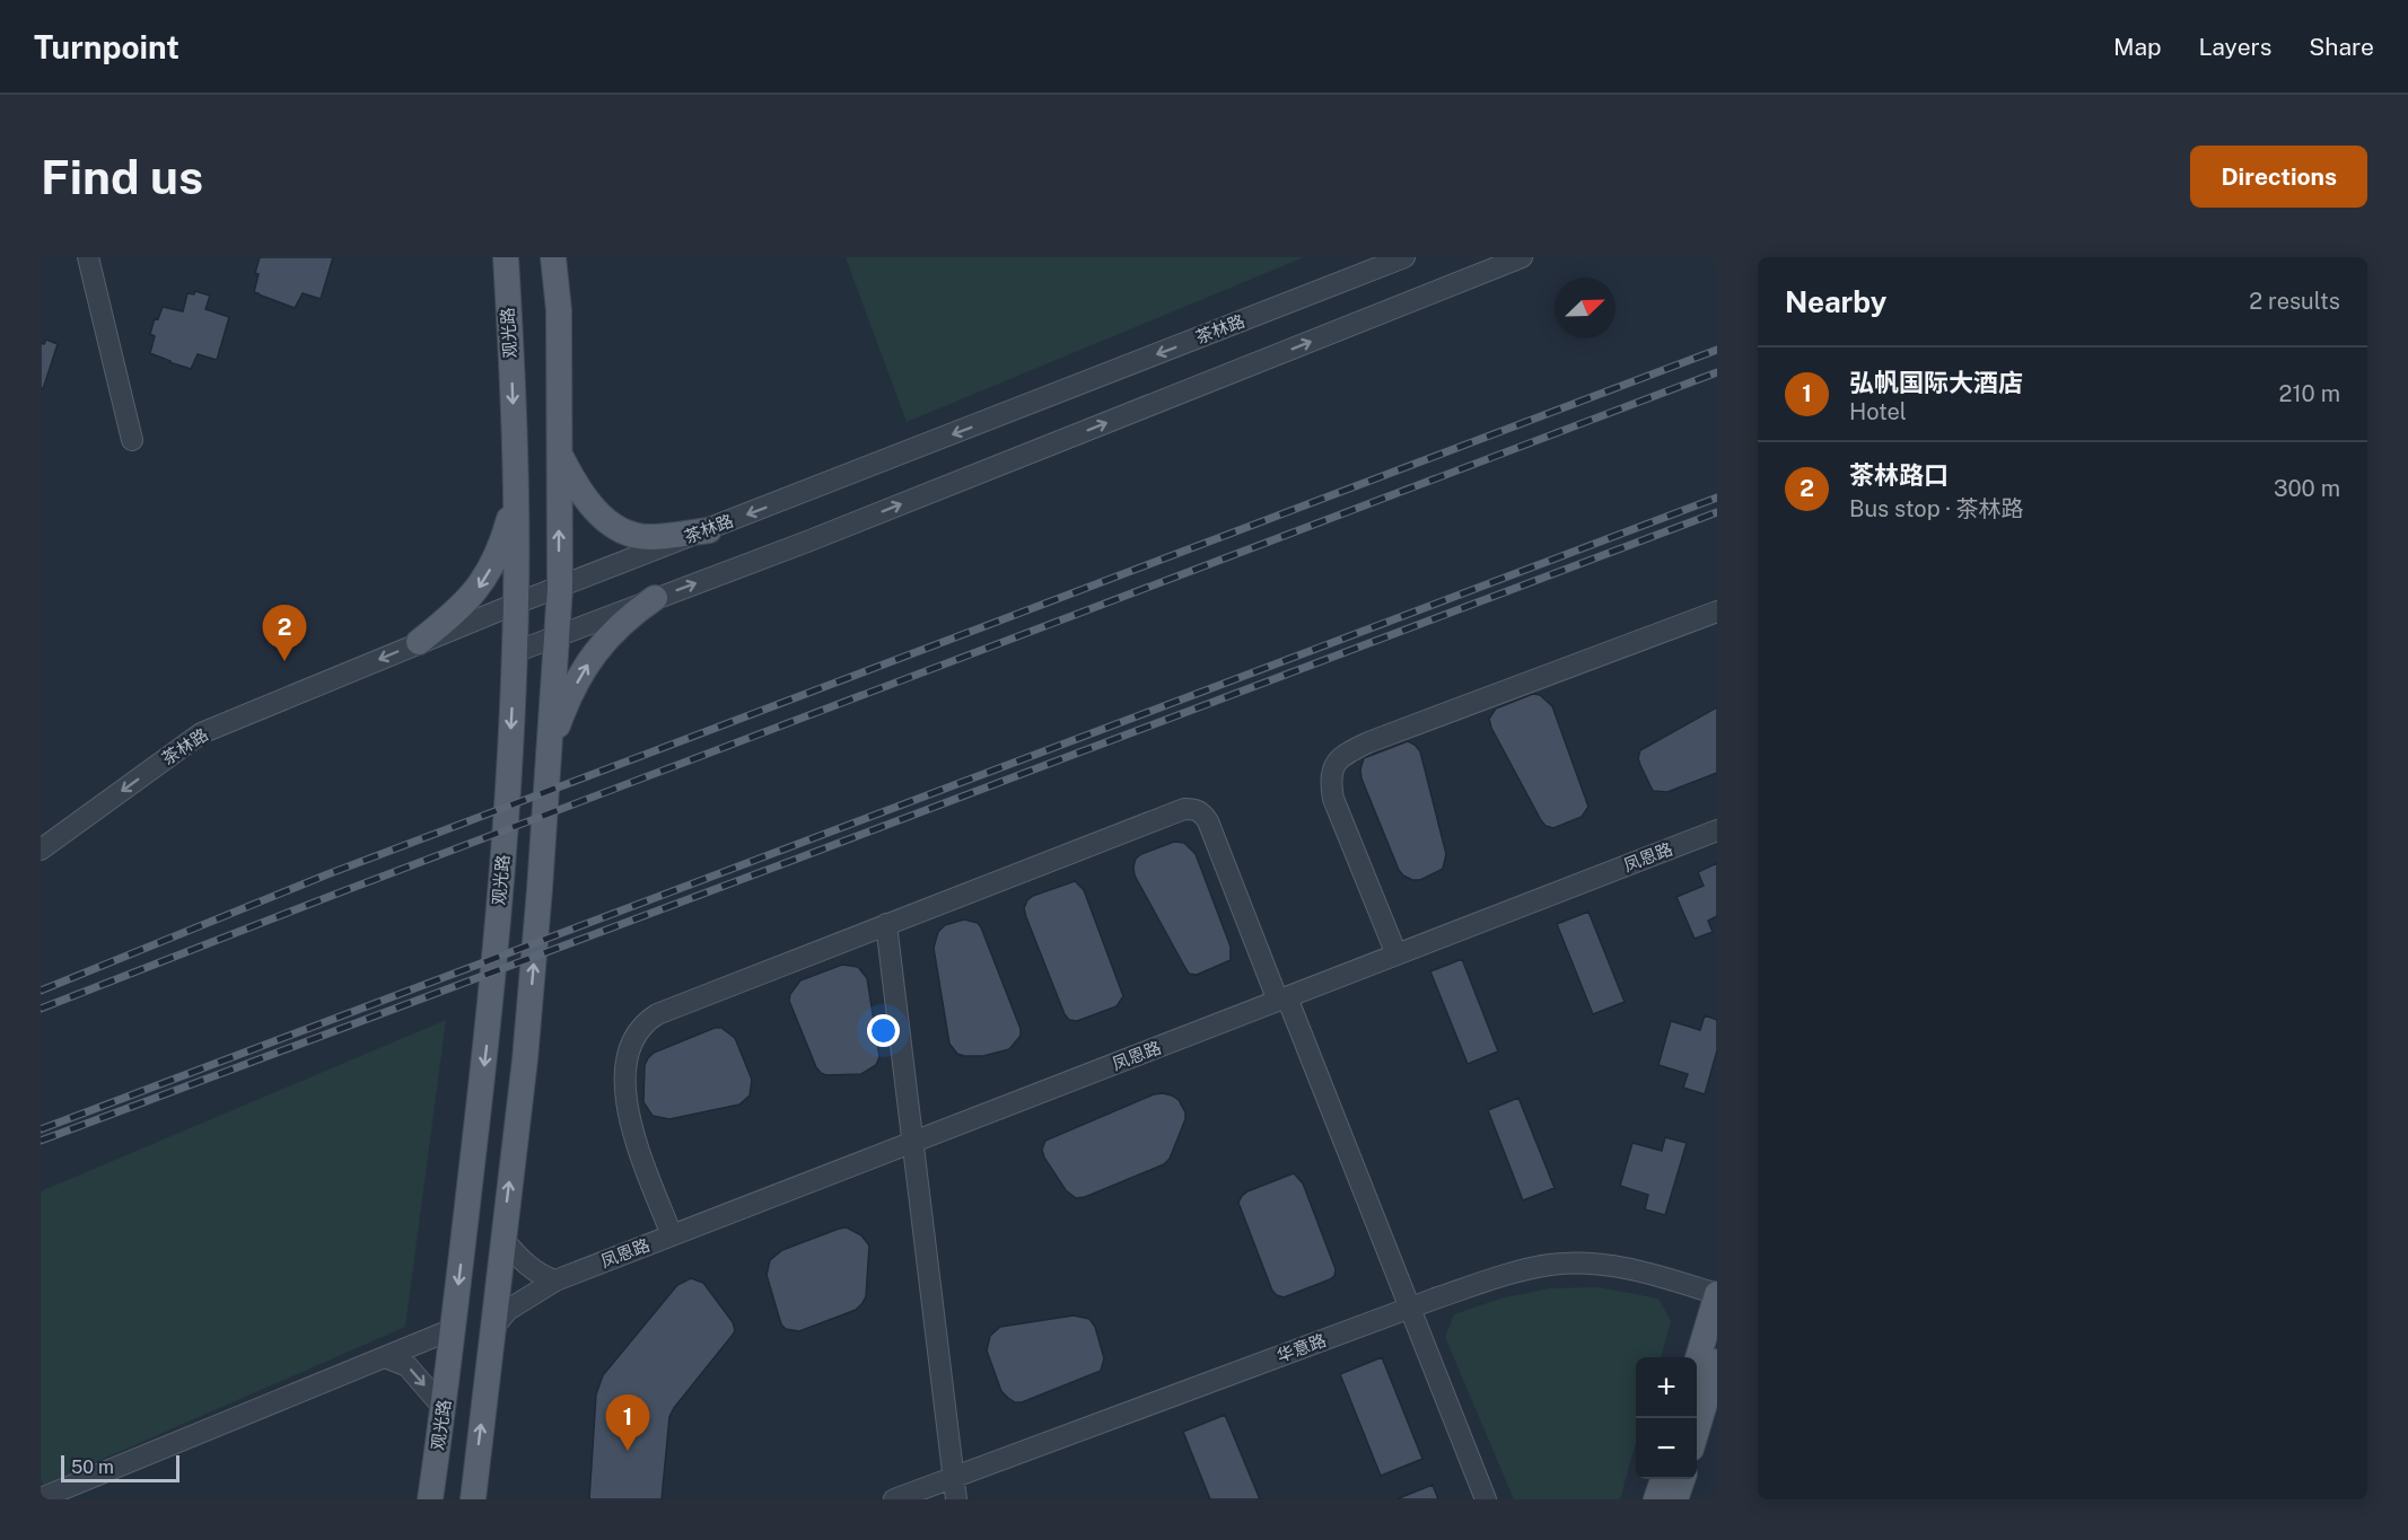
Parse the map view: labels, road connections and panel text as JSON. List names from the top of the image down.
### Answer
{
  "streets": {
    "main road": ["观光路"],
    "street": ["茶林路", "凤恩路", "华意路"]
  },
  "crossings": [
    ["茶林路", "观光路"]
  ],
  "scale_bar": "50 m",
  "north": "top right",
  "page": {
    "header": "Turnpoint",
    "nav": ["Map", "Layers", "Share"],
    "buttons": "Directions",
    "title": "Find us",
    "heading": ["Nearby", "2 results"],
    "list": [
      {
        "mark": "1",
        "name": "弘帆国际大酒店",
        "note": "Hotel",
        "value": "210 m"
      },
      {
        "mark": "2",
        "name": "茶林路口",
        "note": "Bus stop · 茶林路",
        "value": "300 m"
      }
    ],
    "pins": ["2", "1"],
    "map_buttons": ["+", "−"],
    "scale": "50 m"
  }
}
